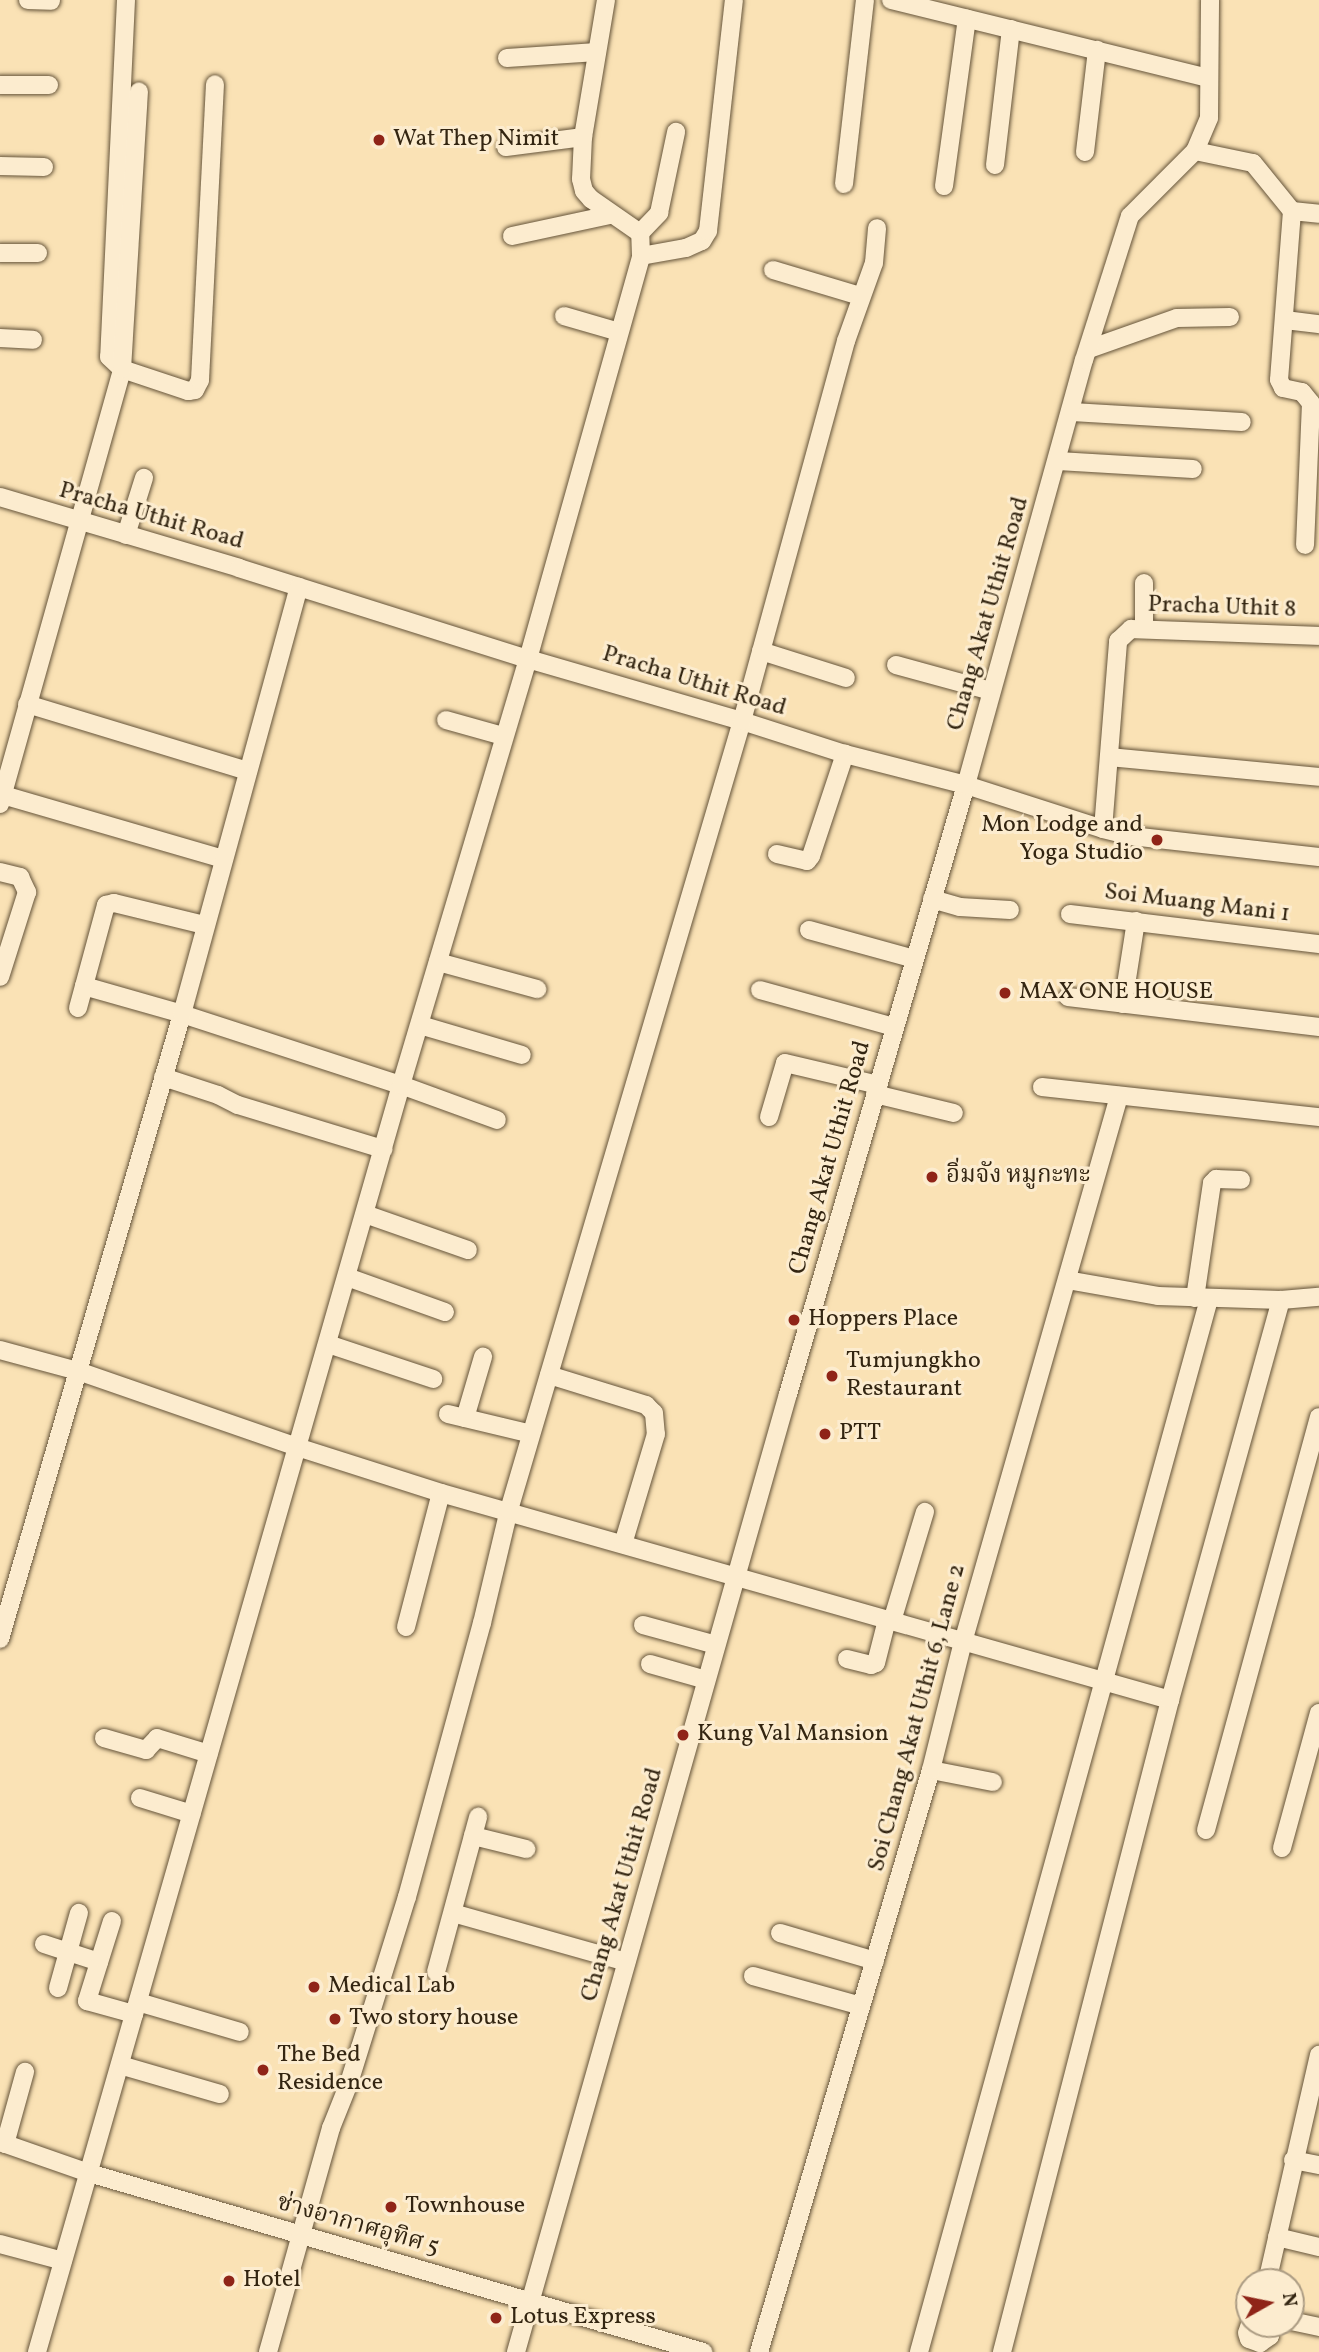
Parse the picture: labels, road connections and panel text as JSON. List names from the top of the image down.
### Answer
{
  "streets": {
    "street": [
      "Pracha Uthit Road",
      "Pracha Uthit 8",
      "Chang Akat Uthit Road",
      "Soi Muang Mani 1",
      "Soi Chang Akat Uthit 6, Lane 2",
      "ช่างอากาศอุทิศ 5"
    ]
  },
  "crossings": [
    ["Pracha Uthit Road", "Chang Akat Uthit Road"],
    ["Chang Akat Uthit Road", "ช่างอากาศอุทิศ 5"]
  ],
  "places": [
    "Wat Thep Nimit",
    "Mon Lodge and Yoga Studio",
    "MAX ONE HOUSE",
    "อิ่มจัง หมูกะทะ",
    "Hoppers Place",
    "Tumjungkho Restaurant",
    "PTT",
    "Kung Val Mansion",
    "Medical Lab",
    "Two story house",
    "The Bed Residence",
    "Townhouse",
    "Hotel",
    "Lotus Express"
  ],
  "north": "right"
}
